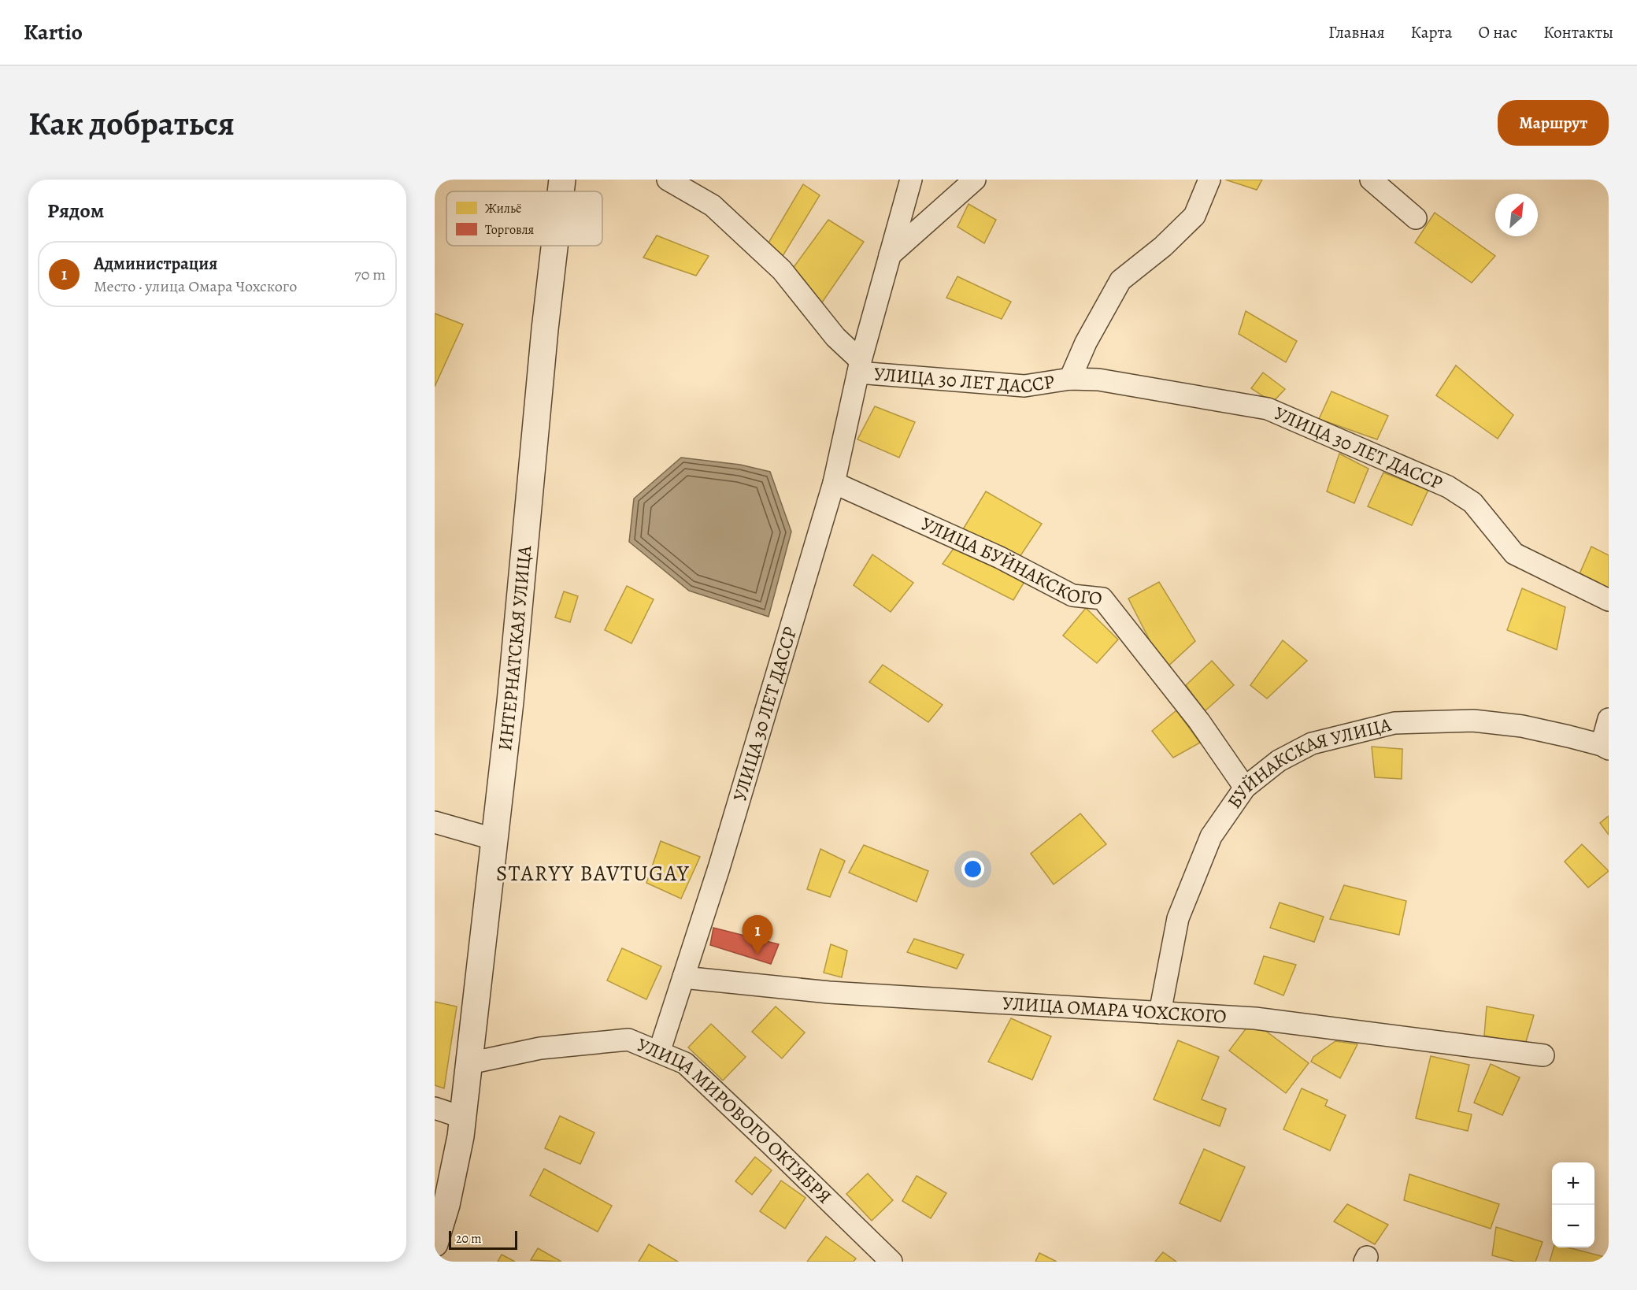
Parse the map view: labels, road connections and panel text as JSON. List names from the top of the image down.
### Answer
{
  "streets": {
    "street": [
      "УЛИЦА 30 ЛЕТ ДАССР",
      "УЛИЦА БУЙНАКСКОГО",
      "ИНТЕРНАТСКАЯ УЛИЦА",
      "БУЙНАКСКАЯ УЛИЦА",
      "УЛИЦА ОМАРА ЧОХСКОГО",
      "УЛИЦА МИРОВОГО ОКТЯБРЯ"
    ]
  },
  "crossings": [
    ["УЛИЦА 30 ЛЕТ ДАССР", "УЛИЦА БУЙНАКСКОГО"],
    ["УЛИЦА 30 ЛЕТ ДАССР", "УЛИЦА ОМАРА ЧОХСКОГО"],
    ["УЛИЦА 30 ЛЕТ ДАССР", "УЛИЦА МИРОВОГО ОКТЯБРЯ"],
    ["УЛИЦА БУЙНАКСКОГО", "БУЙНАКСКАЯ УЛИЦА"],
    ["ИНТЕРНАТСКАЯ УЛИЦА", "УЛИЦА МИРОВОГО ОКТЯБРЯ"],
    ["БУЙНАКСКАЯ УЛИЦА", "УЛИЦА ОМАРА ЧОХСКОГО"]
  ],
  "districts": ["STARYY BAVTUGAY"],
  "legend": ["Жильё", "Торговля"],
  "scale_bar": "20 m",
  "north": "top right",
  "page": {
    "header": "Kartio",
    "nav": [
      "Главная",
      "Карта",
      "О нас",
      "Контакты"
    ],
    "buttons": "Маршрут",
    "title": "Как добраться",
    "heading": "Рядом",
    "list": [
      {
        "mark": "1",
        "name": "Администрация",
        "note": "Место · улица Омара Чохского",
        "value": "70 m"
      }
    ],
    "pins": "1",
    "map_buttons": ["+", "−"],
    "scale": "20 m"
  }
}
